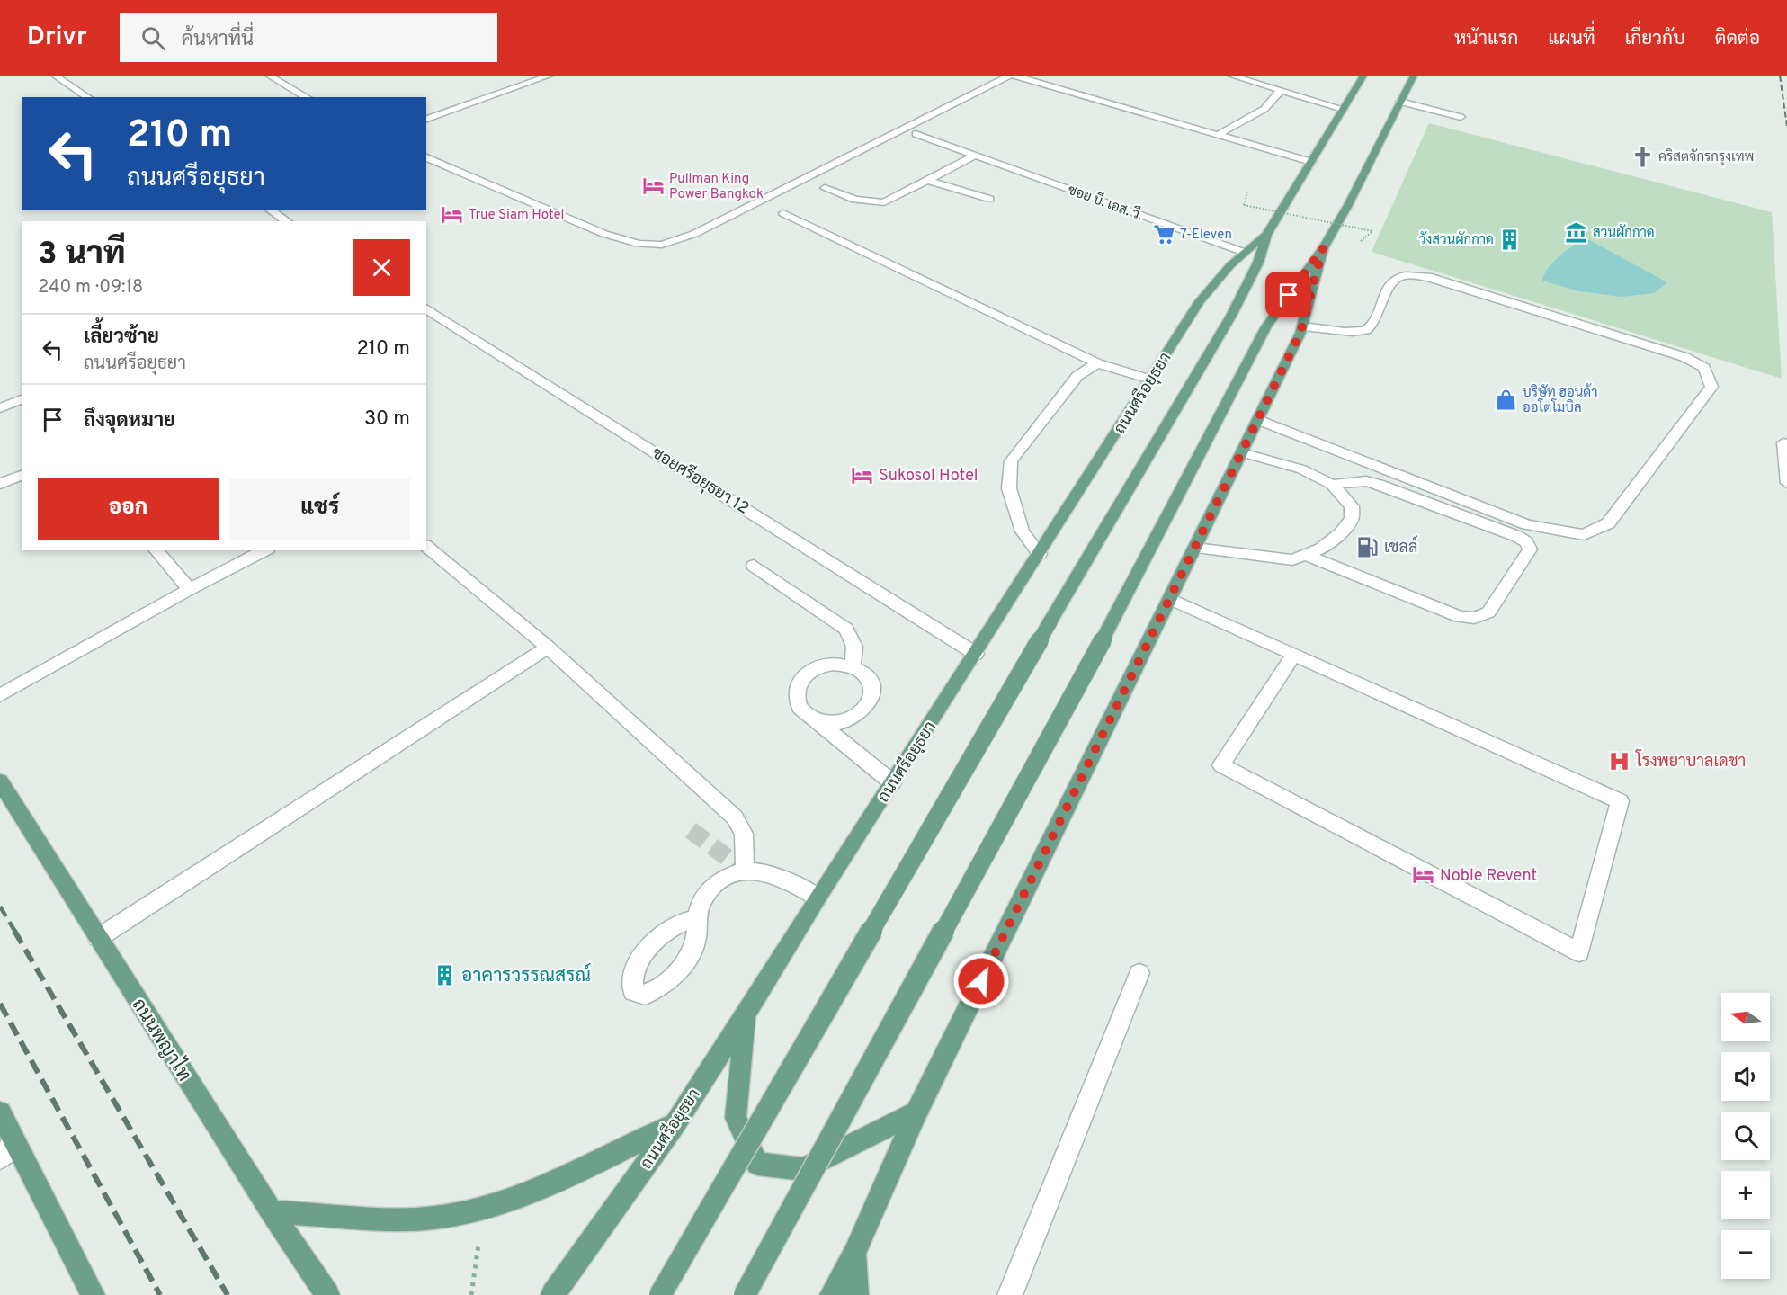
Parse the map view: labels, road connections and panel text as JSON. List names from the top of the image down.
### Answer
{
  "streets": {
    "main road": ["ถนนศรีอยุธยา", "ถนนพญาไท"],
    "street": ["ซอย บี. เอส. วี.", "ซอยศรีอยุธยา 12"]
  },
  "crossings": [
    ["ซอย บี. เอส. วี.", "ถนนศรีอยุธยา"],
    ["ถนนศรีอยุธยา", "ซอยศรีอยุธยา 12"]
  ],
  "places": {
    "church": ["คริสตจักรกรุงเทพ"],
    "hotel": [
      "Pullman King Power Bangkok",
      "True Siam Hotel",
      "Sukosol Hotel",
      "Noble Revent"
    ],
    "museum": ["สวนผักกาด"],
    "supermarket": ["7-Eleven"],
    "building": ["วังสวนผักกาด", "อาคารวรรณสรณ์"],
    "shop": ["บริษัท ฮอนด้า ออโตโมบิล"],
    "fuel station": ["เชลล์"],
    "hospital": ["โรงพยาบาลเดชา"]
  },
  "north": "left",
  "page": {
    "header": "Drivr",
    "search": "ค้นหาที่นี่",
    "nav": [
      "หน้าแรก",
      "แผนที่",
      "เกี่ยวกับ",
      "ติดต่อ"
    ],
    "turn": ["210 m", "ถนนศรีอยุธยา"],
    "heading": ["3 นาที", "240 m · 09:18"],
    "list": [
      {
        "name": "เลี้ยวซ้าย",
        "note": "ถนนศรีอยุธยา",
        "value": "210 m"
      },
      {
        "name": "ถึงจุดหมาย",
        "value": "30 m"
      }
    ],
    "buttons": ["ออก", "แชร์"],
    "map_buttons": ["+", "−"]
  }
}
